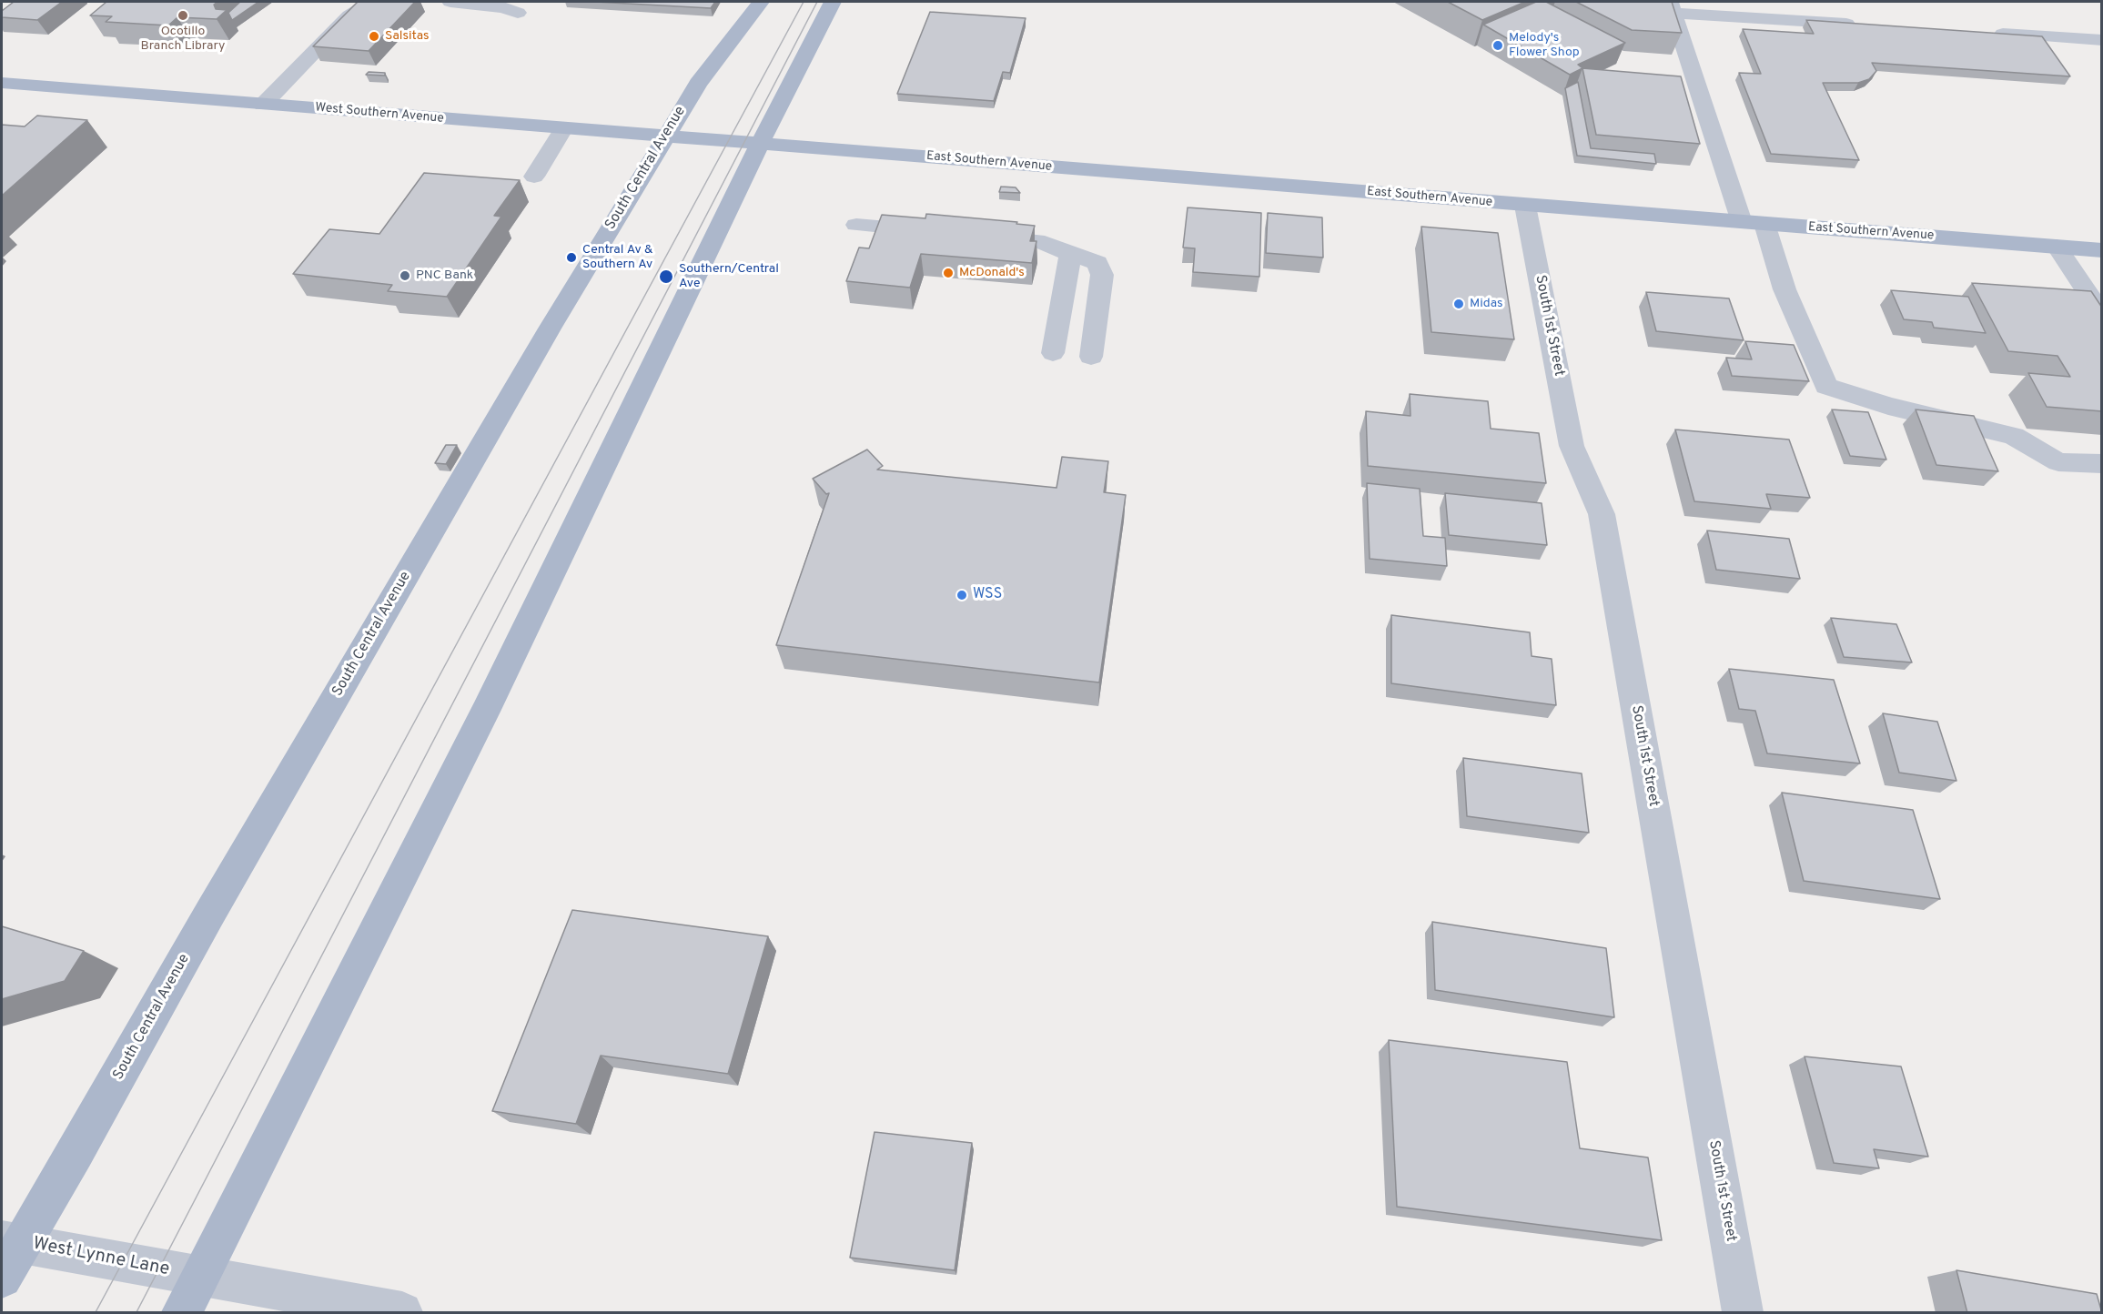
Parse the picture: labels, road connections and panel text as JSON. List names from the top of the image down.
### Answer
{
  "streets": {
    "main road": ["West Southern Avenue", "East Southern Avenue", "South Central Avenue"],
    "street": ["South 1st Street", "West Lynne Lane"]
  },
  "crossings": [
    ["West Southern Avenue", "East Southern Avenue"],
    ["West Southern Avenue", "South Central Avenue"],
    ["East Southern Avenue", "South 1st Street"],
    ["South Central Avenue", "West Lynne Lane"]
  ],
  "places": [
    "Ocotillo Branch Library",
    "Salsitas",
    "Melody's Flower Shop",
    "Central Av & Southern Av",
    "McDonald's",
    "PNC Bank",
    "Southern/Central Ave",
    "Midas",
    "WSS"
  ]
}
